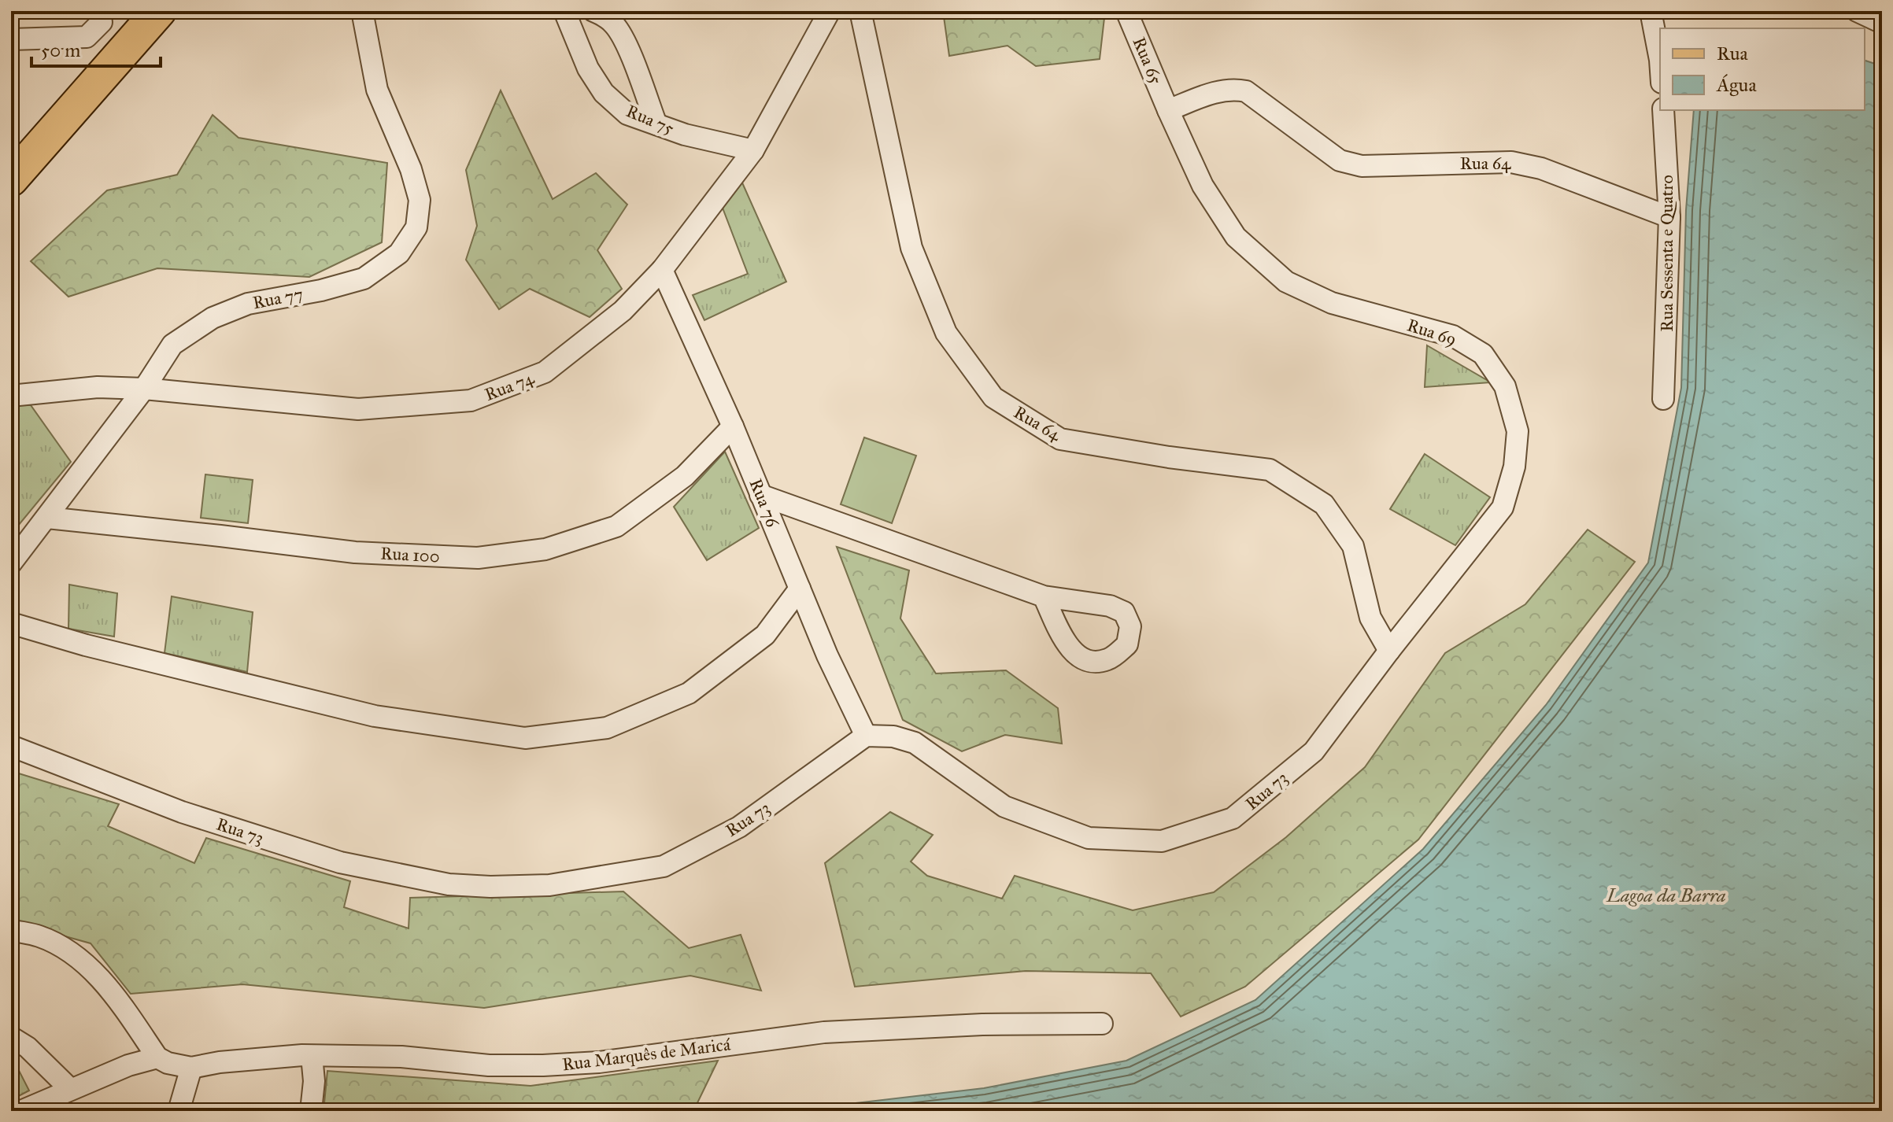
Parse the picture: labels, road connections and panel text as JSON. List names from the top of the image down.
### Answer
{
  "streets": {
    "street": [
      "Rua 65",
      "Rua 75",
      "Rua 64",
      "Rua Sessenta e Quatro",
      "Rua 77",
      "Rua 69",
      "Rua 74",
      "Rua 76",
      "Rua 100",
      "Rua 73",
      "Rua Marquês de Maricá"
    ]
  },
  "crossings": [
    ["Rua 65", "Rua 64"],
    ["Rua 65", "Rua 69"],
    ["Rua 75", "Rua 74"],
    ["Rua 64", "Rua Sessenta e Quatro"],
    ["Rua 64", "Rua 69"],
    ["Rua 64", "Rua 73"],
    ["Rua 77", "Rua 74"],
    ["Rua 77", "Rua 100"],
    ["Rua 69", "Rua 73"],
    ["Rua 74", "Rua 76"],
    ["Rua 76", "Rua 100"],
    ["Rua 76", "Rua 73"]
  ],
  "water": ["Lagoa da Barra"],
  "legend": ["Rua", "Água"],
  "scale_bar": "50 m"
}
